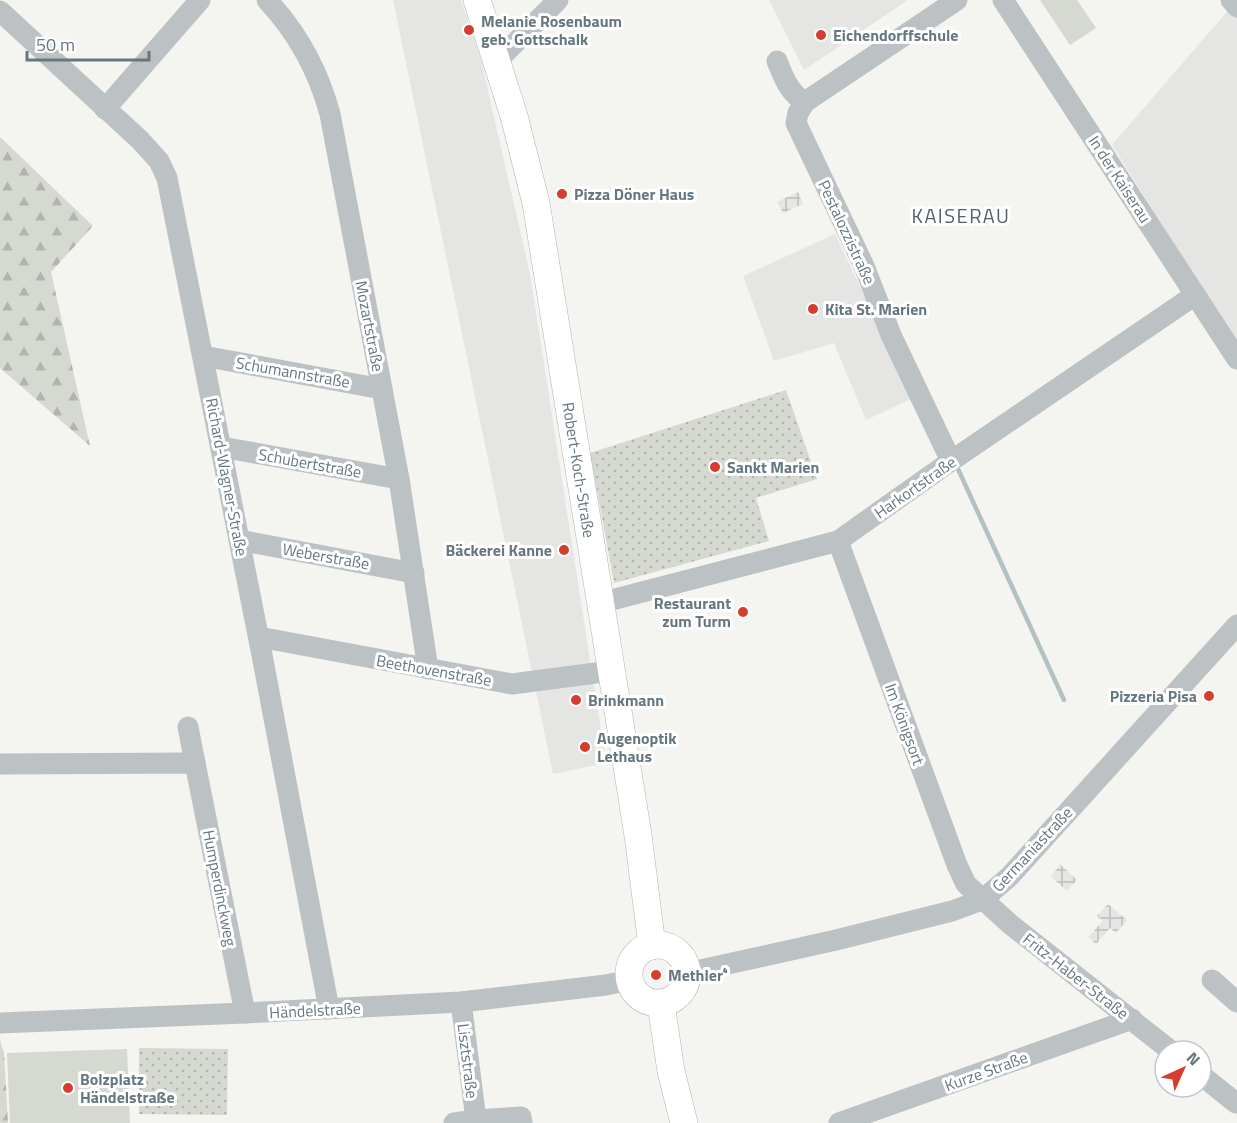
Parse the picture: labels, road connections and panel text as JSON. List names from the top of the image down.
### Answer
{
  "streets": {
    "main road": ["Robert-Koch-Straße"],
    "street": [
      "In der Kaiserau",
      "Pestalozzistraße",
      "Mozartstraße",
      "Schumannstraße",
      "Schubertstraße",
      "Richard-Wagner-Straße",
      "Harkortstraße",
      "Weberstraße",
      "Beethovenstraße",
      "Im Königsort",
      "Germaniastraße",
      "Humperdinckweg",
      "Fritz-Haber-Straße",
      "Händelstraße",
      "Lisztstraße",
      "Kurze Straße"
    ]
  },
  "crossings": [
    ["In der Kaiserau", "Harkortstraße"],
    ["Pestalozzistraße", "Harkortstraße"],
    ["Mozartstraße", "Schumannstraße"],
    ["Mozartstraße", "Schubertstraße"],
    ["Mozartstraße", "Weberstraße"],
    ["Mozartstraße", "Beethovenstraße"],
    ["Schumannstraße", "Richard-Wagner-Straße"],
    ["Schubertstraße", "Richard-Wagner-Straße"],
    ["Robert-Koch-Straße", "Harkortstraße"],
    ["Robert-Koch-Straße", "Beethovenstraße"],
    ["Robert-Koch-Straße", "Germaniastraße"],
    ["Robert-Koch-Straße", "Händelstraße"],
    ["Richard-Wagner-Straße", "Weberstraße"],
    ["Richard-Wagner-Straße", "Beethovenstraße"],
    ["Richard-Wagner-Straße", "Händelstraße"],
    ["Harkortstraße", "Im Königsort"],
    ["Im Königsort", "Germaniastraße"],
    ["Im Königsort", "Fritz-Haber-Straße"],
    ["Germaniastraße", "Fritz-Haber-Straße"],
    ["Germaniastraße", "Händelstraße"],
    ["Humperdinckweg", "Händelstraße"],
    ["Fritz-Haber-Straße", "Kurze Straße"],
    ["Händelstraße", "Lisztstraße"]
  ],
  "districts": ["KAISERAU"],
  "places": [
    "Melanie Rosenbaum geb. Gottschalk",
    "Eichendorffschule",
    "Pizza Döner Haus",
    "Kita St. Marien",
    "Sankt Marien",
    "Bäckerei Kanne",
    "Restaurant zum Turm",
    "Pizzeria Pisa",
    "Brinkmann",
    "Augenoptik Lethaus",
    "Methler⁴",
    "Bolzplatz Händelstraße"
  ],
  "scale_bar": "50 m",
  "north": "top right"
}
